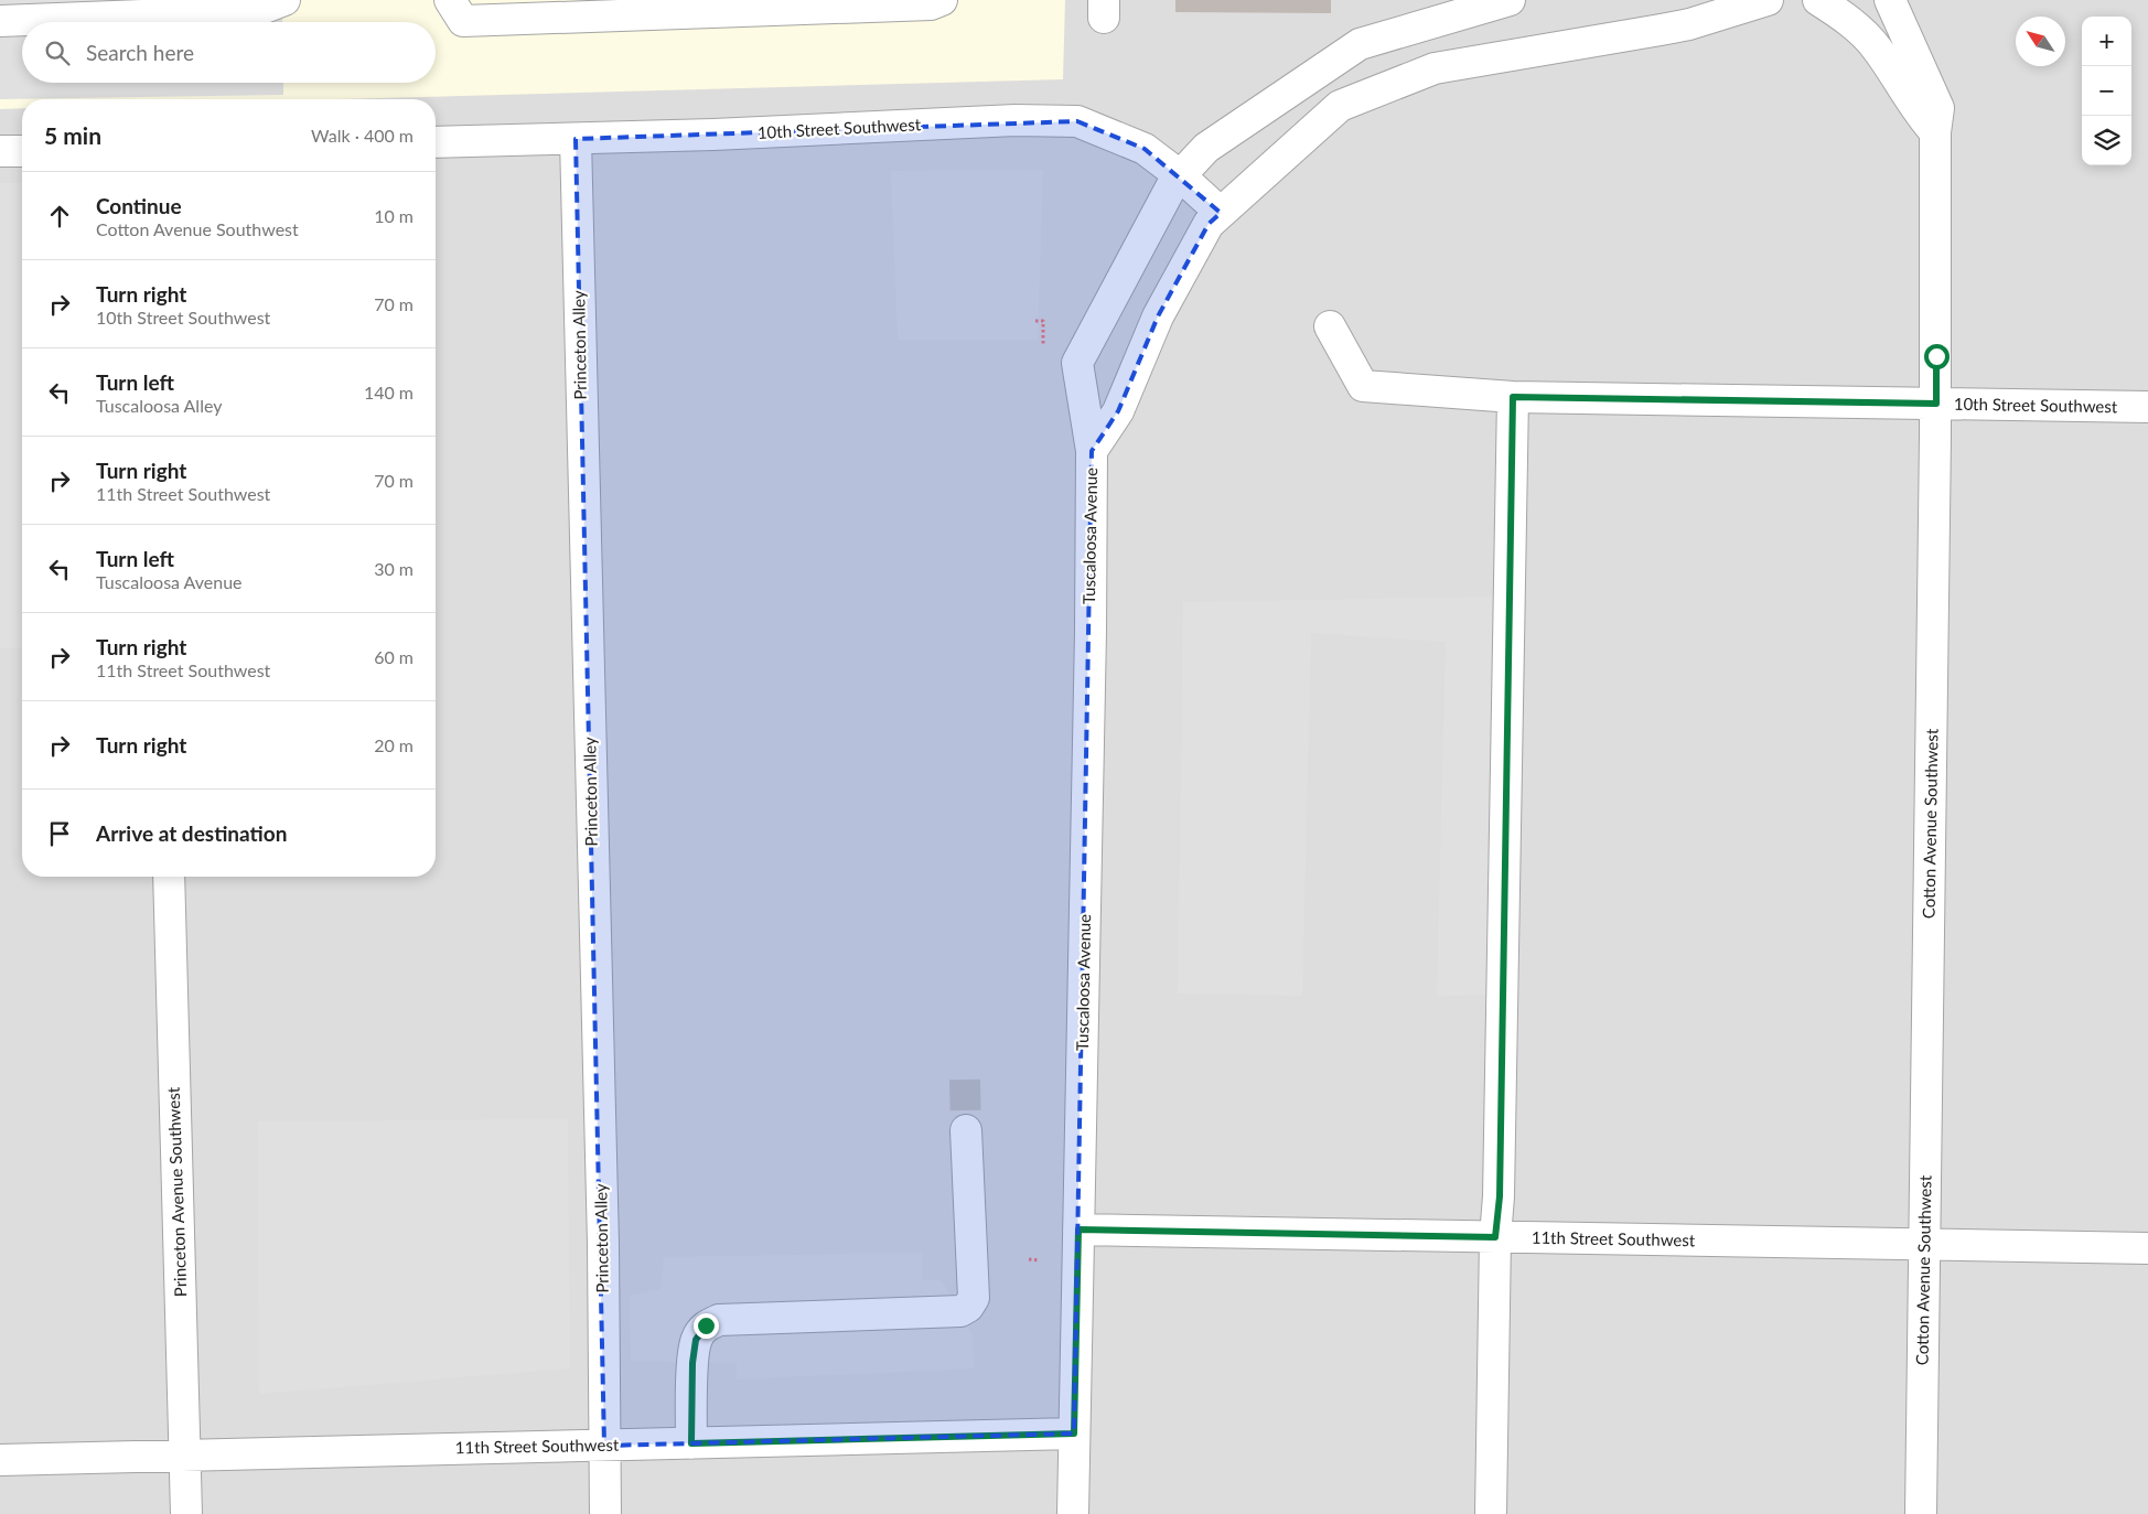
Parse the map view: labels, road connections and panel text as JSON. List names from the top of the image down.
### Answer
{
  "streets": {
    "street": [
      "10th Street Southwest",
      "Princeton Alley",
      "Tuscaloosa Avenue",
      "Cotton Avenue Southwest",
      "Princeton Avenue Southwest",
      "11th Street Southwest"
    ]
  },
  "crossings": [
    ["10th Street Southwest", "Princeton Alley"],
    ["10th Street Southwest", "Tuscaloosa Avenue"],
    ["10th Street Southwest", "Cotton Avenue Southwest"],
    ["Princeton Alley", "11th Street Southwest"],
    ["Tuscaloosa Avenue", "11th Street Southwest"],
    ["Cotton Avenue Southwest", "11th Street Southwest"],
    ["Princeton Avenue Southwest", "11th Street Southwest"]
  ],
  "north": "top left",
  "page": {
    "map_buttons": ["+", "−"],
    "search": "Search here",
    "heading": ["5 min", "Walk · 400 m"],
    "list": [
      ["Continue", "Cotton Avenue Southwest", "10 m"],
      ["Turn right", "10th Street Southwest", "70 m"],
      ["Turn left", "Tuscaloosa Alley", "140 m"],
      ["Turn right", "11th Street Southwest", "70 m"],
      ["Turn left", "Tuscaloosa Avenue", "30 m"],
      ["Turn right", "11th Street Southwest", "60 m"],
      ["Turn right", "20 m"],
      "Arrive at destination"
    ]
  }
}
